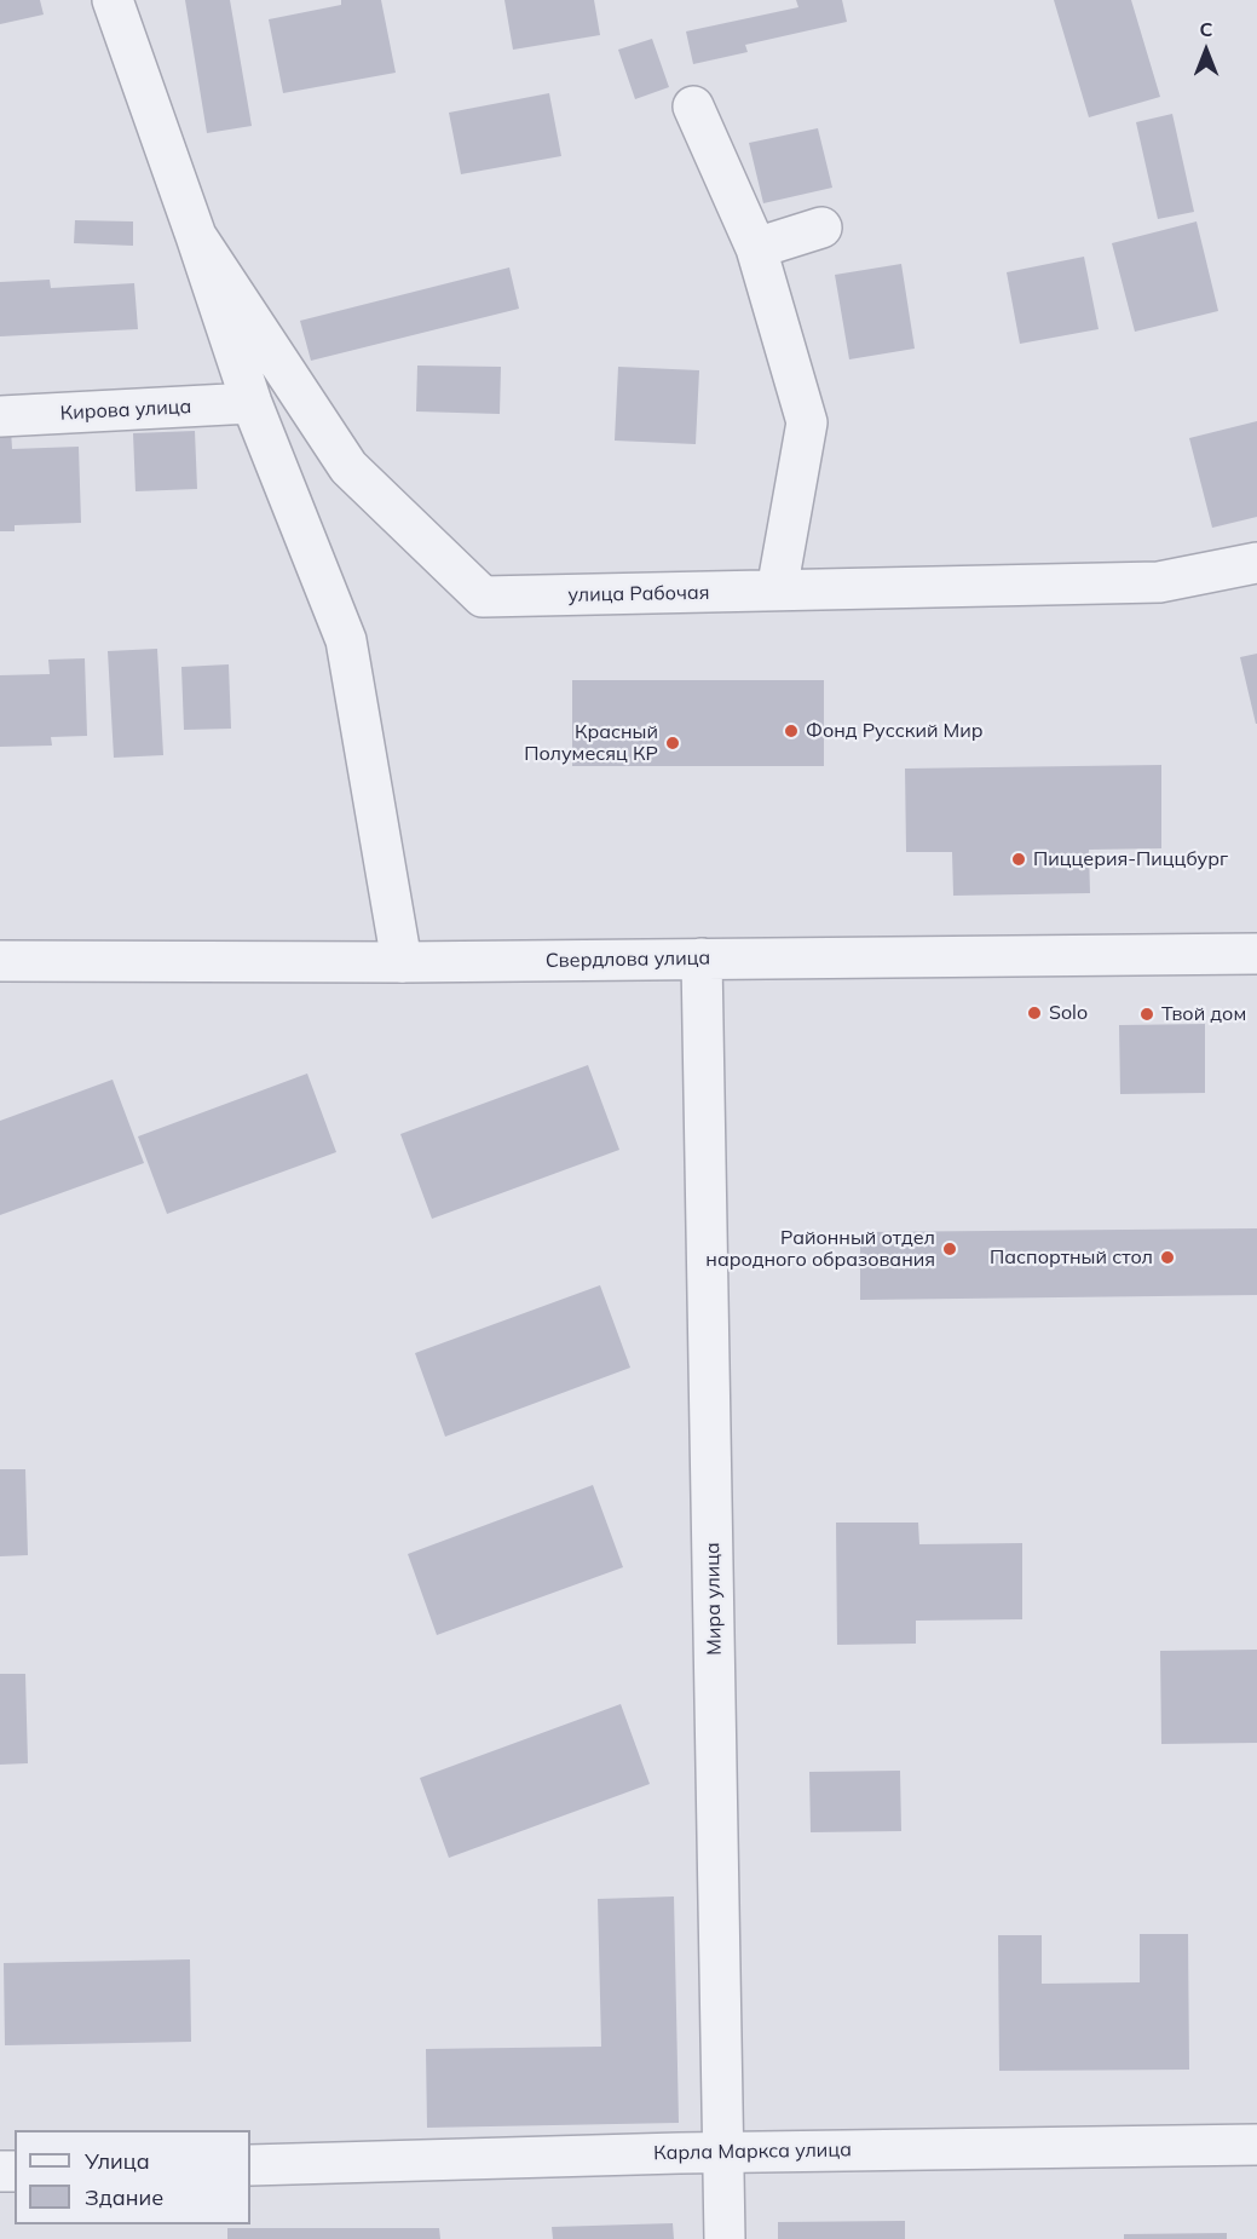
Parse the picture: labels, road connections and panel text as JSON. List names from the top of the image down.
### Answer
{
  "streets": {
    "street": [
      "Кирова улица",
      "улица Рабочая",
      "Свердлова улица",
      "Мира улица",
      "Карла Маркса улица"
    ]
  },
  "crossings": [
    ["Свердлова улица", "Мира улица"],
    ["Мира улица", "Карла Маркса улица"]
  ],
  "places": [
    "Фонд Русский Мир",
    "Красный Полумесяц КР",
    "Пиццерия-Пиццбург",
    "Solo",
    "Твой дом",
    "Районный отдел народного образования",
    "Паспортный стол"
  ],
  "legend": ["Улица", "Здание"],
  "north": "top"
}
